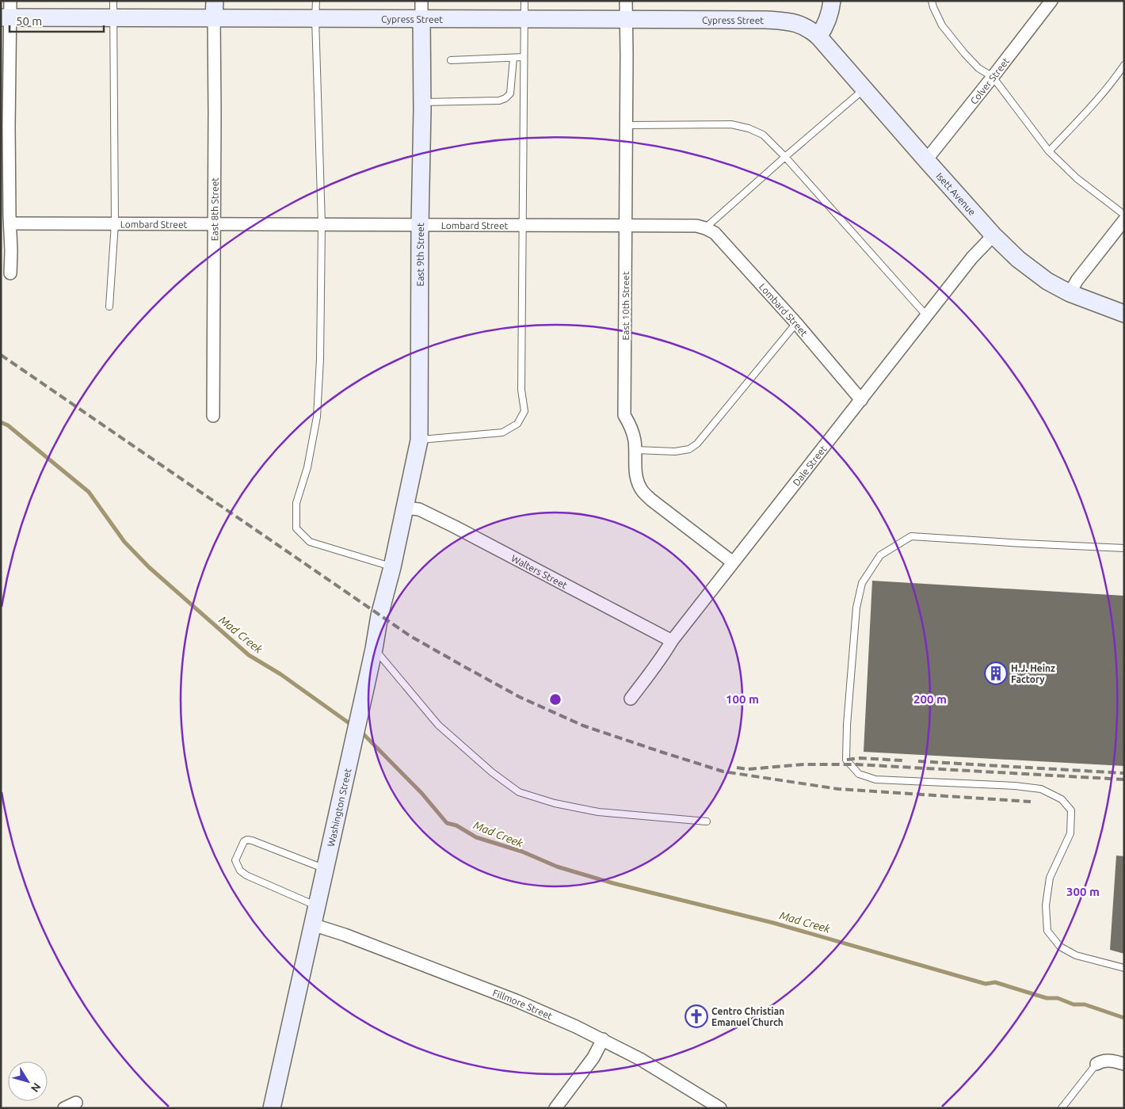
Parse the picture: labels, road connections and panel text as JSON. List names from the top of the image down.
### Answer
{
  "streets": {
    "main road": [
      "Cypress Street",
      "Isett Avenue",
      "East 8th Street",
      "East 9th Street",
      "Washington Street"
    ],
    "street": [
      "Colver Street",
      "Lombard Street",
      "East 10th Street",
      "Dale Street",
      "Walters Street",
      "Fillmore Street"
    ]
  },
  "crossings": [
    ["Cypress Street", "Isett Avenue"],
    ["Cypress Street", "East 8th Street"],
    ["Cypress Street", "East 9th Street"],
    ["Cypress Street", "East 10th Street"],
    ["Colver Street", "Isett Avenue"],
    ["Isett Avenue", "Dale Street"],
    ["East 8th Street", "Lombard Street"],
    ["Lombard Street", "East 9th Street"],
    ["Lombard Street", "East 10th Street"],
    ["Lombard Street", "Dale Street"],
    ["East 9th Street", "Walters Street"],
    ["East 9th Street", "Washington Street"],
    ["East 10th Street", "Dale Street"],
    ["Dale Street", "Walters Street"],
    ["Walters Street", "Washington Street"],
    ["Washington Street", "Fillmore Street"]
  ],
  "water": ["Mad Creek"],
  "places": {
    "building": ["H.J. Heinz Factory"],
    "church": ["Centro Christian Emanuel Church"]
  },
  "scale_bar": "50 m",
  "north": "bottom right",
  "rings": ["100 m", "200 m", "300 m"]
}
